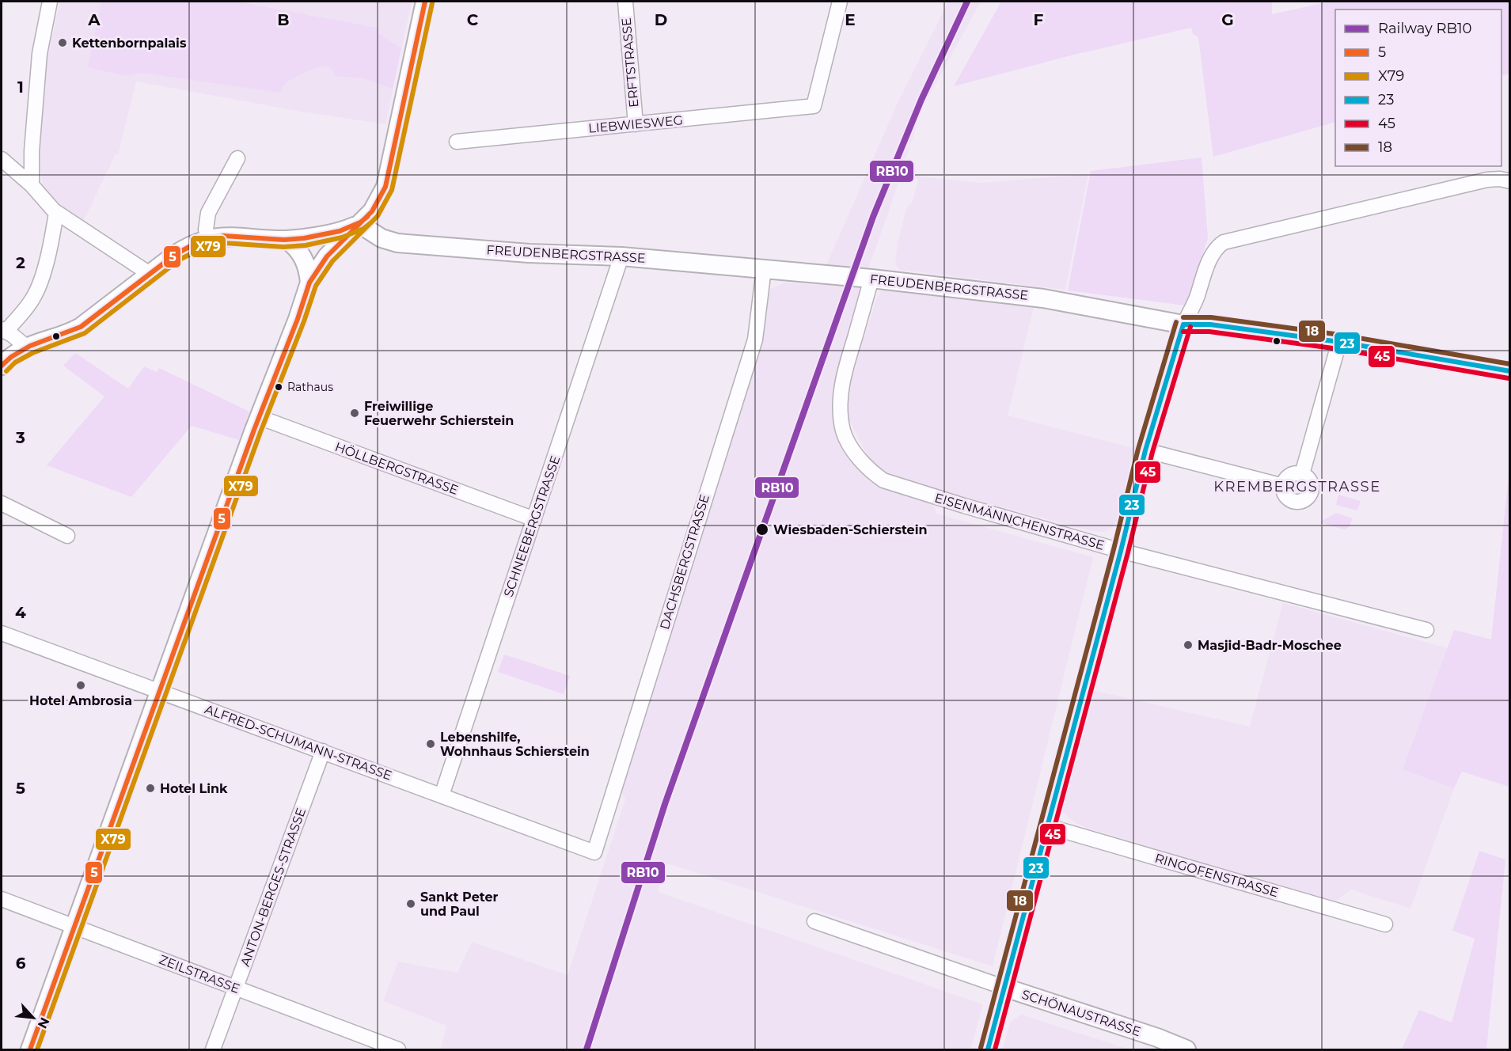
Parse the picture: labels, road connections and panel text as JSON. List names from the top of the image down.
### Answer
{
  "streets": {
    "street": [
      "ERFTSTRASSE",
      "LIEBWIESWEG",
      "FREUDENBERGSTRASSE",
      "HÖLLBERGSTRASSE",
      "EISENMÄNNCHENSTRASSE",
      "SCHNEEBERGSTRASSE",
      "DACHSBERGSTRASSE",
      "ALFRED-SCHUMANN-STRASSE",
      "RINGOFENSTRASSE",
      "ANTON-BERGES-STRASSE",
      "ZEILSTRASSE",
      "SCHÖNAUSTRASSE"
    ]
  },
  "crossings": [
    ["ERFTSTRASSE", "LIEBWIESWEG"],
    ["FREUDENBERGSTRASSE", "EISENMÄNNCHENSTRASSE"],
    ["FREUDENBERGSTRASSE", "SCHNEEBERGSTRASSE"],
    ["FREUDENBERGSTRASSE", "DACHSBERGSTRASSE"],
    ["HÖLLBERGSTRASSE", "SCHNEEBERGSTRASSE"],
    ["SCHNEEBERGSTRASSE", "ALFRED-SCHUMANN-STRASSE"],
    ["DACHSBERGSTRASSE", "ALFRED-SCHUMANN-STRASSE"],
    ["ALFRED-SCHUMANN-STRASSE", "ANTON-BERGES-STRASSE"],
    ["ANTON-BERGES-STRASSE", "ZEILSTRASSE"]
  ],
  "districts": ["KREMBERGSTRASSE"],
  "places": [
    "Kettenbornpalais",
    "Rathaus",
    "Freiwillige Feuerwehr Schierstein",
    "Wiesbaden-Schierstein",
    "Masjid-Badr-Moschee",
    "Hotel Ambrosia",
    "Lebenshilfe, Wohnhaus Schierstein",
    "Hotel Link",
    "Sankt Peter und Paul"
  ],
  "lines": [
    "rail line RB10",
    "transit line 5",
    "transit line X79",
    "transit line 18",
    "transit line 23",
    "transit line 45"
  ],
  "legend": [
    "Railway RB10",
    "5",
    "X79",
    "23",
    "45",
    "18"
  ],
  "north": "bottom right",
  "grid": {
    "columns": [
      "A",
      "B",
      "C",
      "D",
      "E",
      "F",
      "G"
    ],
    "rows": [
      "1",
      "2",
      "3",
      "4",
      "5",
      "6"
    ]
  }
}
